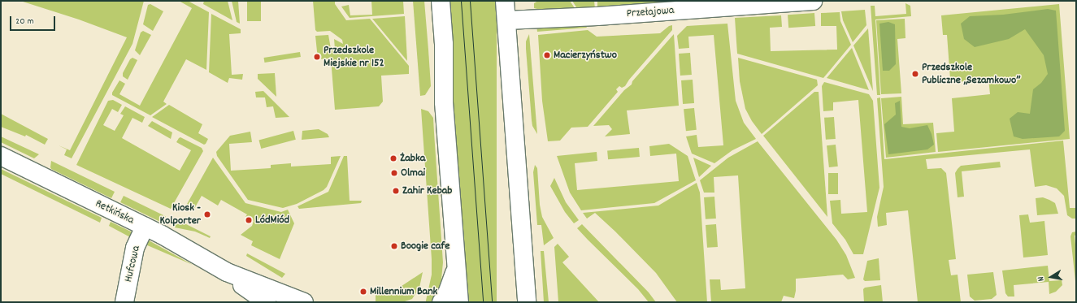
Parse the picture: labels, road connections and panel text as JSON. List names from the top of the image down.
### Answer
{
  "streets": {
    "street": ["Przełajowa", "Retkińska", "Hufcowa"]
  },
  "crossings": [
    ["Retkińska", "Hufcowa"]
  ],
  "places": [
    "Macierzyństwo",
    "Przedszkole Miejskie nr 152",
    "Przedszkole Publiczne „Sezamkowo”",
    "Żabka",
    "Olmai",
    "Zahir Kebab",
    "Kiosk - Kolporter",
    "LódMiód",
    "Boogie cafe",
    "Millennium Bank"
  ],
  "scale_bar": "20 m",
  "north": "left"
}
